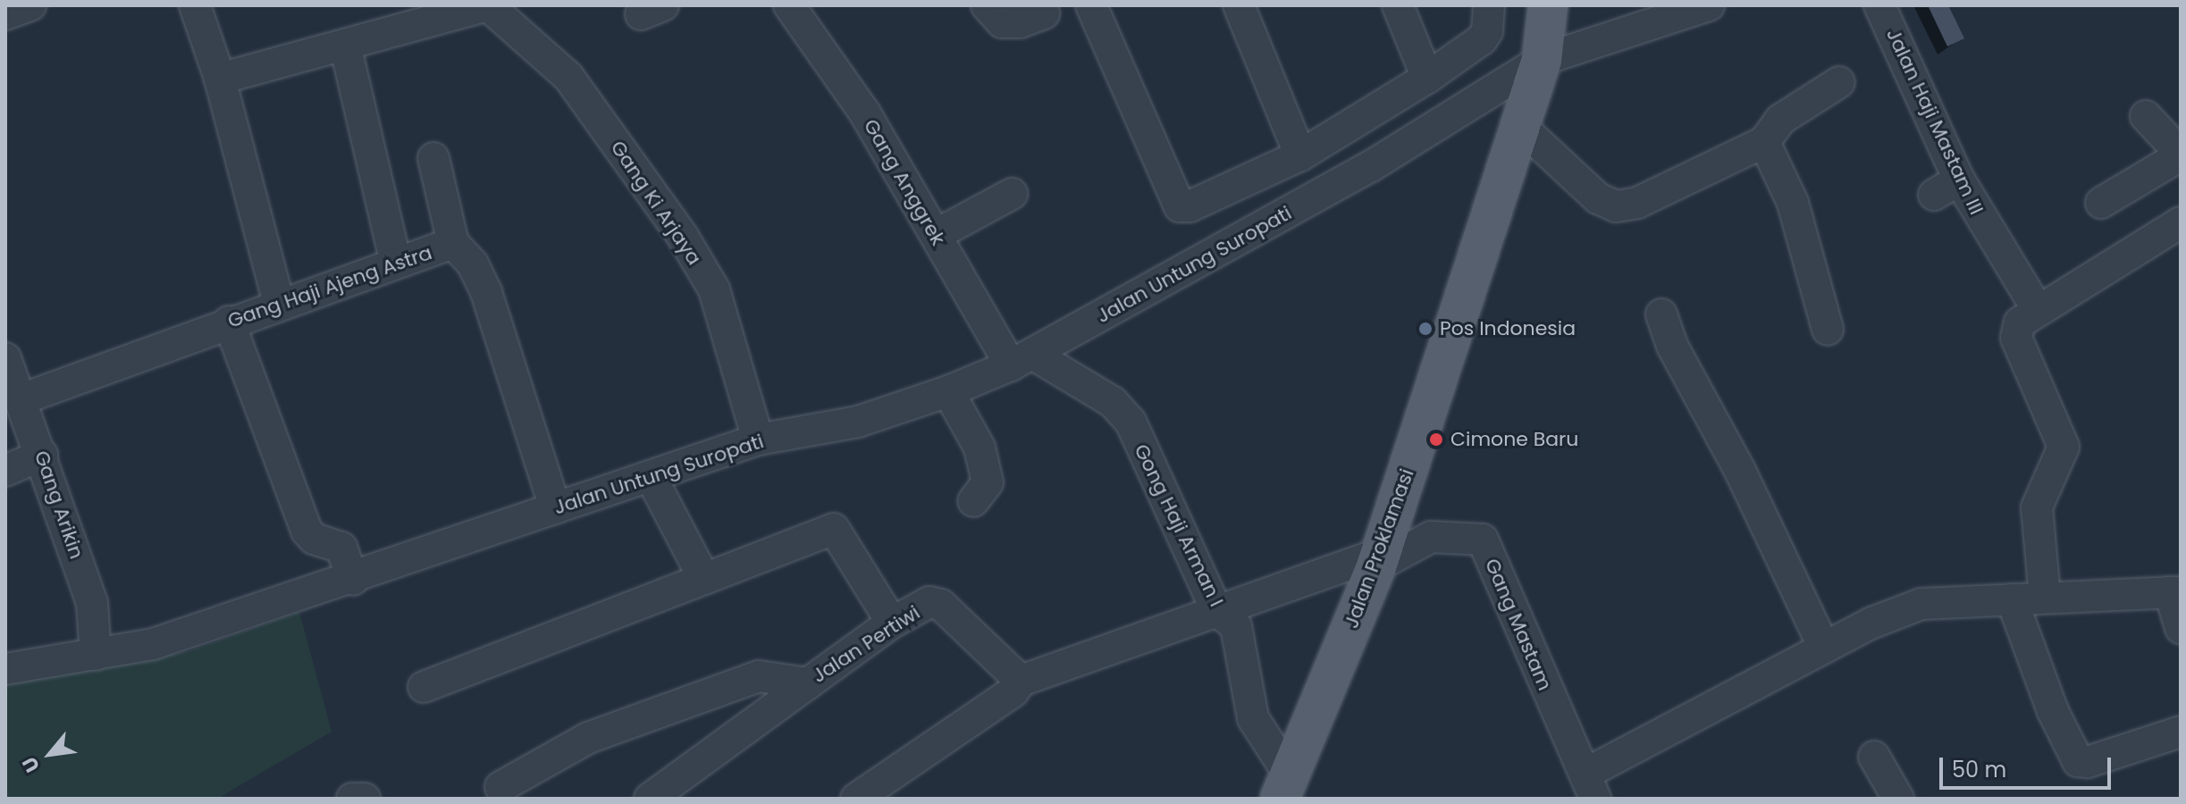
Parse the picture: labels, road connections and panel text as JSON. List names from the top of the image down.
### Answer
{
  "streets": {
    "main road": ["Jalan Proklamasi"],
    "street": [
      "Jalan Haji Mastam III",
      "Gang Anggrek",
      "Gang Ki Arjaya",
      "Jalan Untung Suropati",
      "Gang Haji Ajeng Astra",
      "Gang Arikin",
      "Gong Haji Arman I",
      "Gang Mastam",
      "Jalan Pertiwi"
    ]
  },
  "crossings": [
    ["Gang Anggrek", "Jalan Untung Suropati"],
    ["Gang Anggrek", "Gong Haji Arman I"],
    ["Gang Ki Arjaya", "Jalan Untung Suropati"],
    ["Jalan Untung Suropati", "Gang Haji Ajeng Astra"],
    ["Jalan Untung Suropati", "Gang Arikin"],
    ["Jalan Untung Suropati", "Gong Haji Arman I"],
    ["Jalan Untung Suropati", "Jalan Proklamasi"],
    ["Gang Haji Ajeng Astra", "Gang Arikin"],
    ["Gong Haji Arman I", "Jalan Proklamasi"],
    ["Jalan Proklamasi", "Gang Mastam"]
  ],
  "places": ["Pos Indonesia", "Cimone Baru"],
  "scale_bar": "50 m",
  "north": "bottom left"
}
